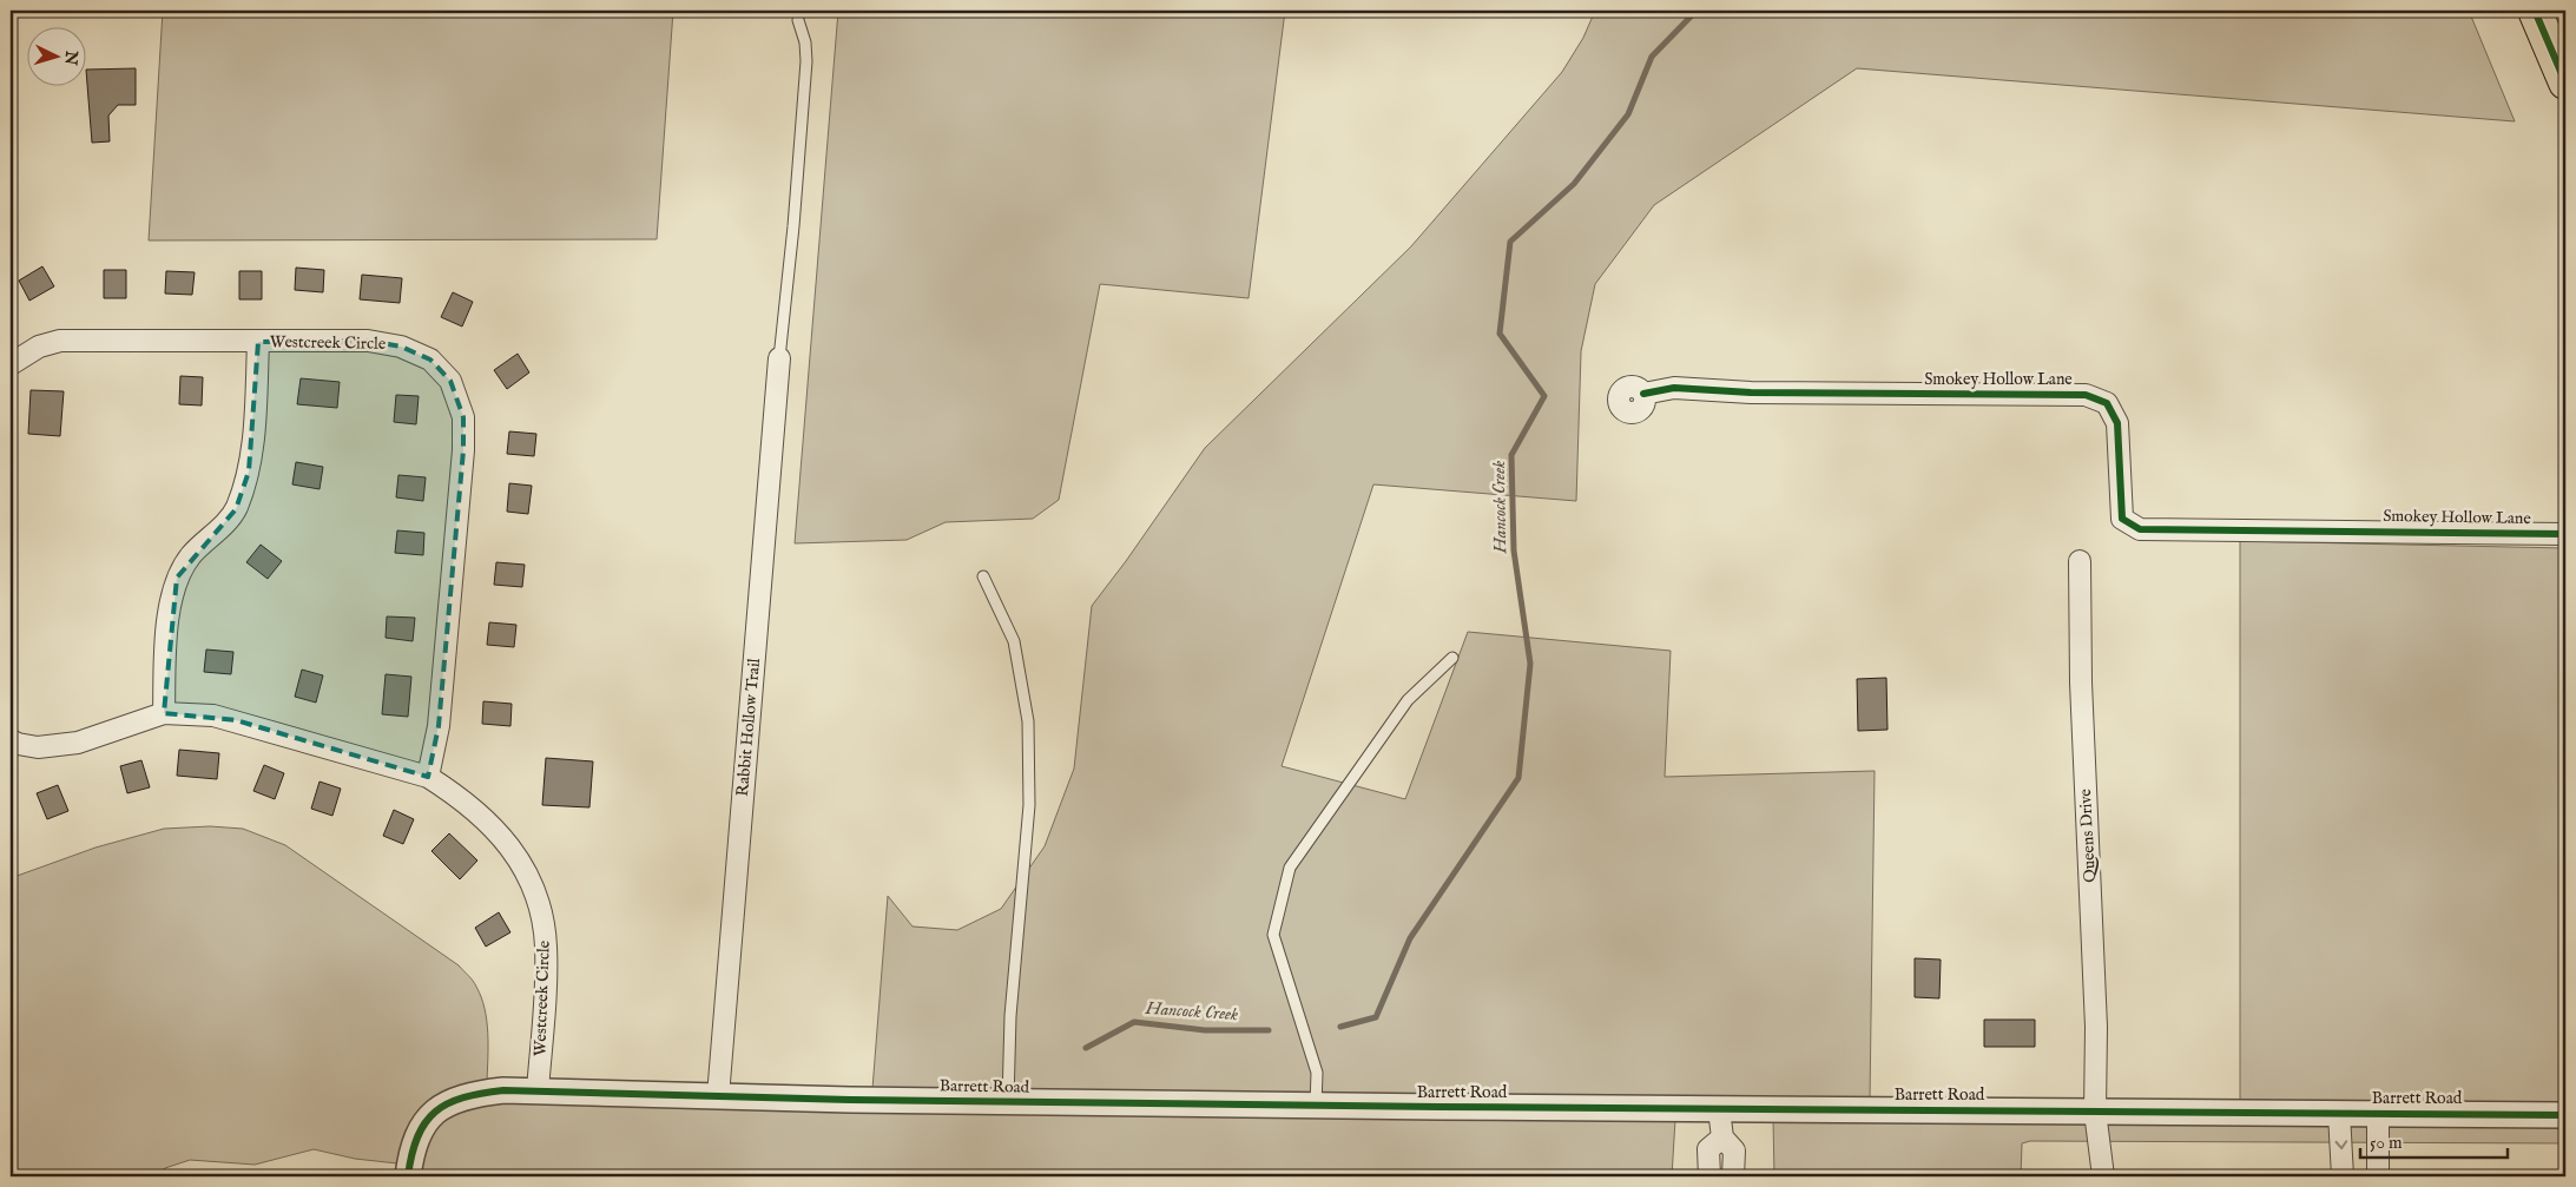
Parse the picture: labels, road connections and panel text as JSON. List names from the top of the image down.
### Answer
{
  "streets": {
    "street": [
      "Westcreek Circle",
      "Smokey Hollow Lane",
      "Rabbit Hollow Trail",
      "Queens Drive",
      "Barrett Road"
    ]
  },
  "crossings": [
    ["Westcreek Circle", "Barrett Road"],
    ["Rabbit Hollow Trail", "Barrett Road"],
    ["Queens Drive", "Barrett Road"]
  ],
  "water": ["Hancock Creek"],
  "scale_bar": "50 m",
  "north": "right"
}
